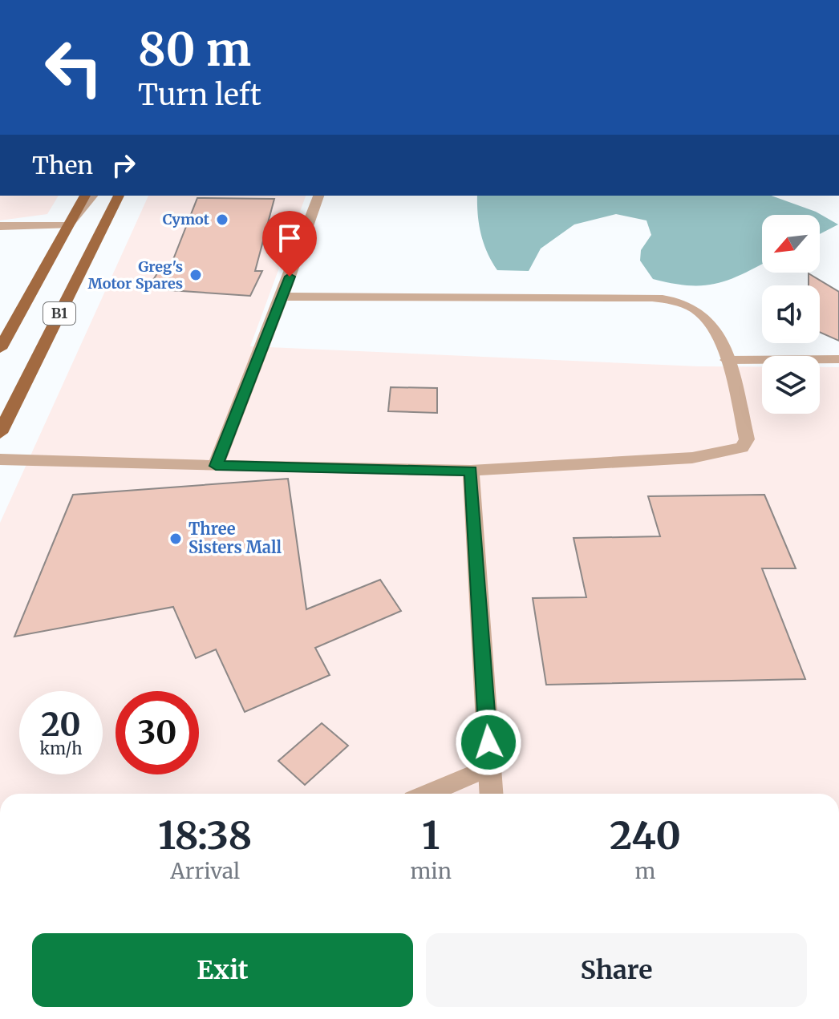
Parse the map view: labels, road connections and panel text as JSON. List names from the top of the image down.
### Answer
{
  "streets": {
    "main road": ["B1"]
  },
  "places": ["Cymot", "Greg's Motor Spares", "Three Sisters Mall"],
  "north": "bottom left",
  "page": {
    "turn": ["80 m", "Turn left"],
    "then": "Then",
    "speed": "20 km/h",
    "limit": "30",
    "eta": [
      "18:38",
      "Arrival",
      "1",
      "min",
      "240",
      "m"
    ],
    "buttons": ["Exit", "Share"]
  }
}
